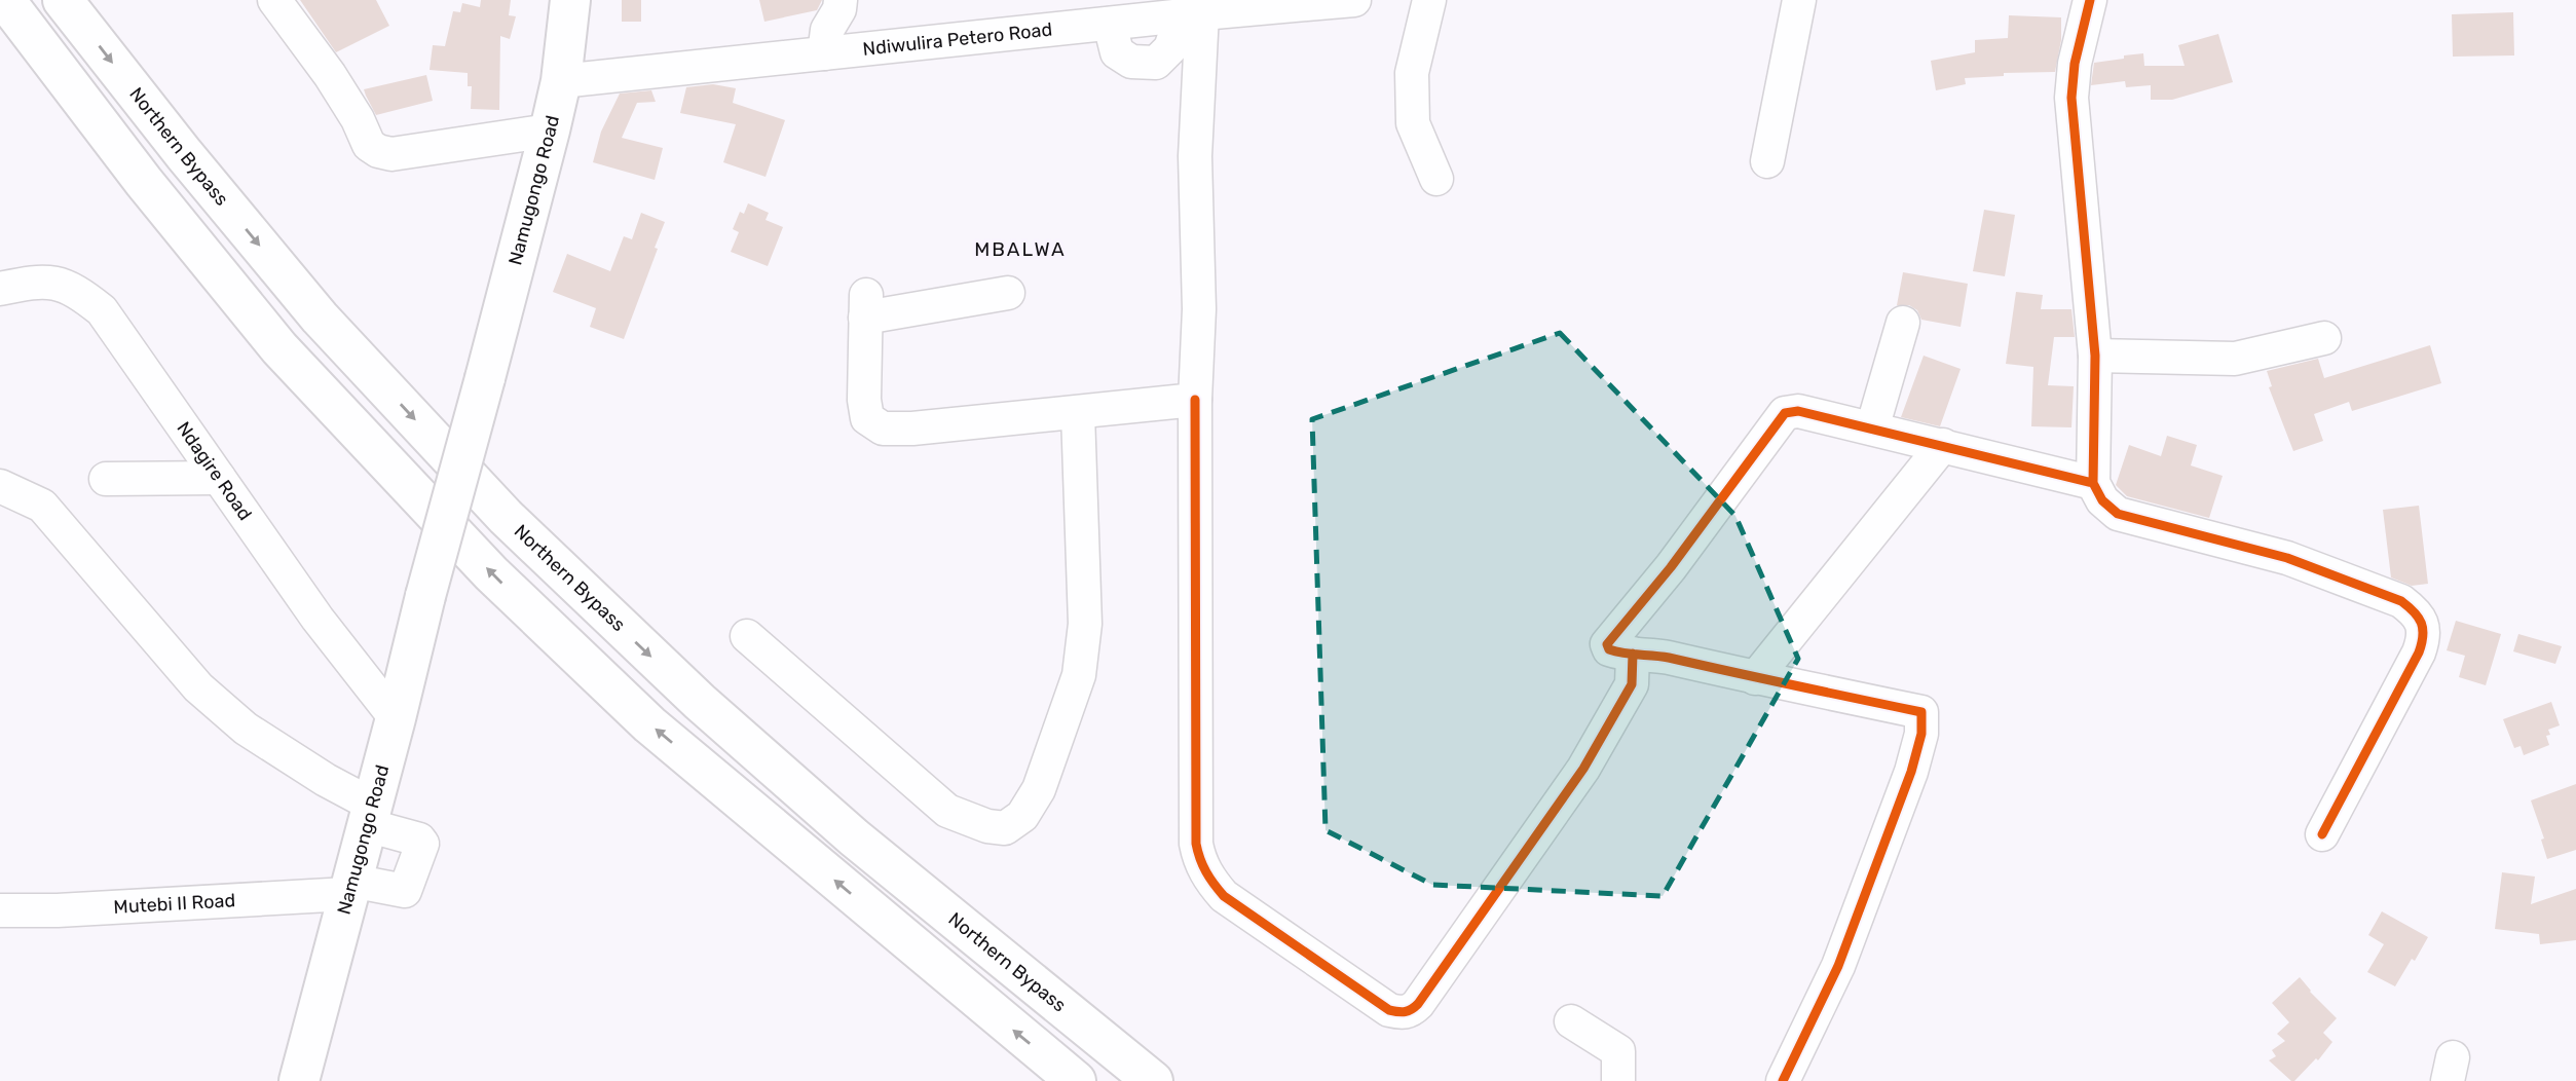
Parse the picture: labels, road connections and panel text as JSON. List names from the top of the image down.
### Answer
{
  "streets": {
    "main road": ["Northern Bypass", "Namugongo Road"],
    "street": ["Ndiwulira Petero Road", "Ndagire Road", "Mutebi II Road"]
  },
  "crossings": [
    ["Ndiwulira Petero Road", "Namugongo Road"],
    ["Namugongo Road", "Ndagire Road"],
    ["Namugongo Road", "Mutebi II Road"]
  ],
  "districts": ["MBALWA"]
}
